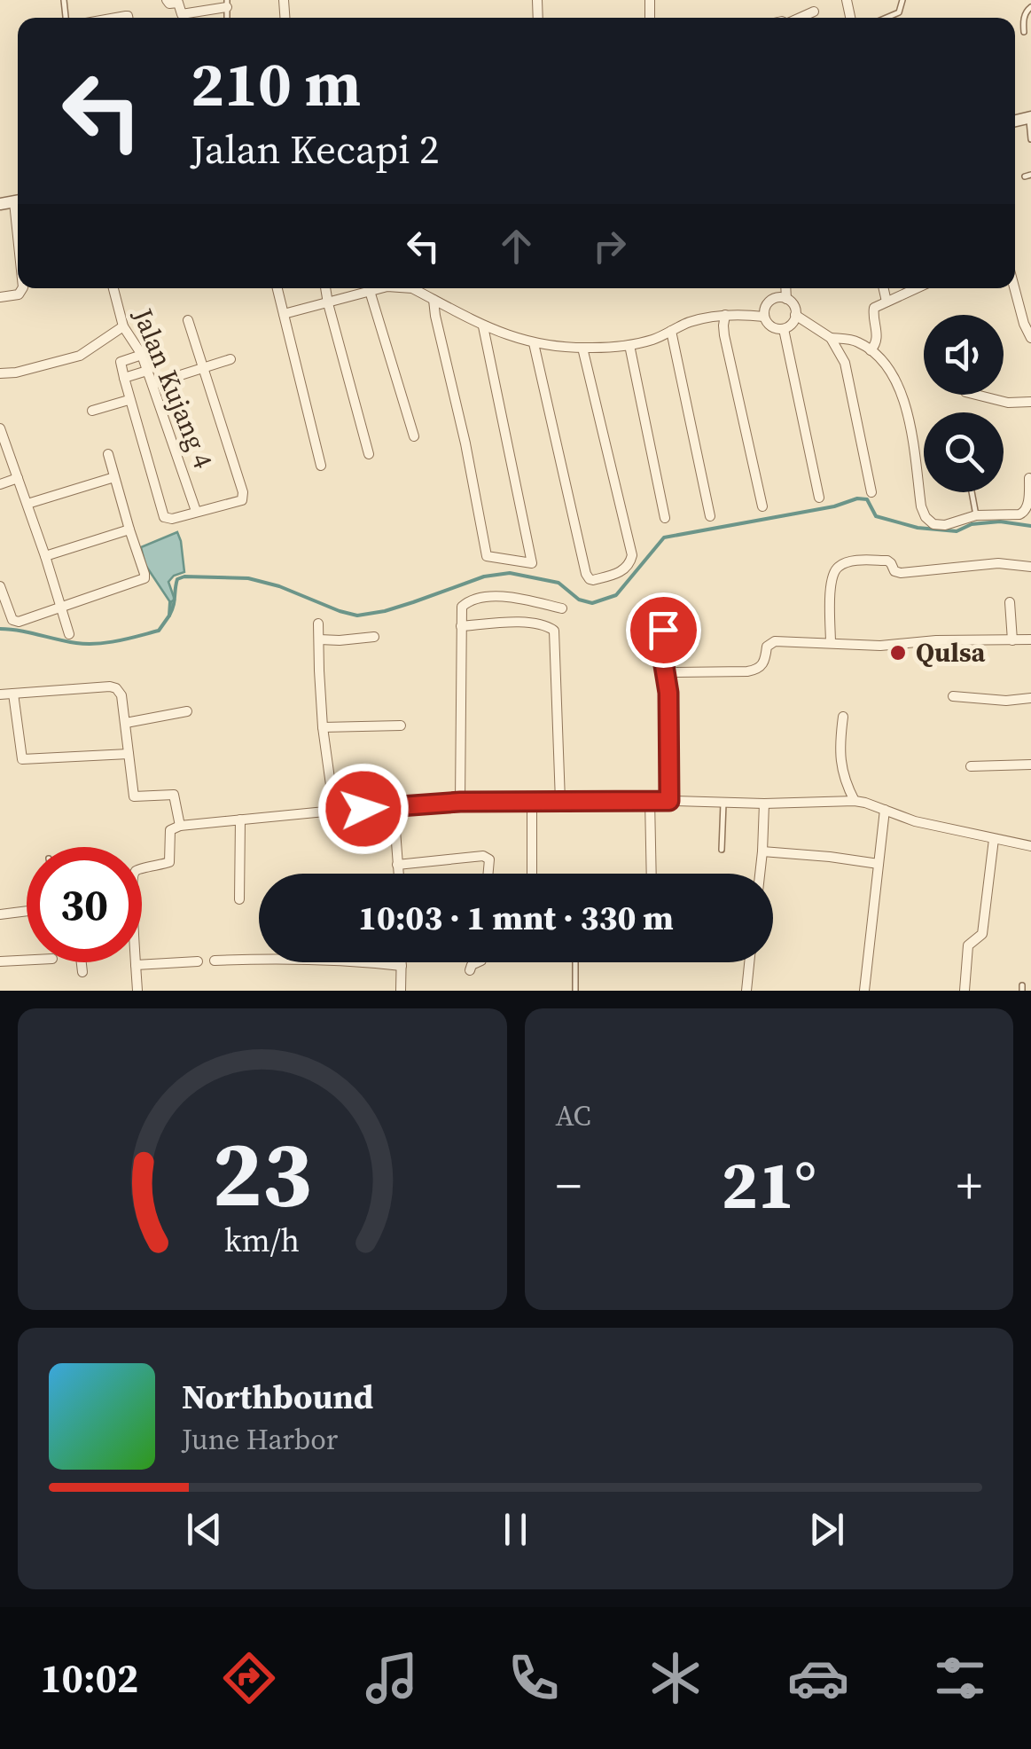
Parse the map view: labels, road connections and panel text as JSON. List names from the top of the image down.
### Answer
{
  "streets": {
    "street": ["Jalan Kujang 4"]
  },
  "places": ["Qulsa"],
  "page": {
    "turn": ["210 m", "Jalan Kecapi 2"],
    "limit": "30",
    "trip": "10:03 · 1 mnt · 330 m",
    "tile": "AC",
    "heat": ["−", "21°", "+"],
    "song": ["Northbound", "June Harbor"],
    "tabs": "10:02",
    "gauge": ["23", "km/h"]
  }
}
